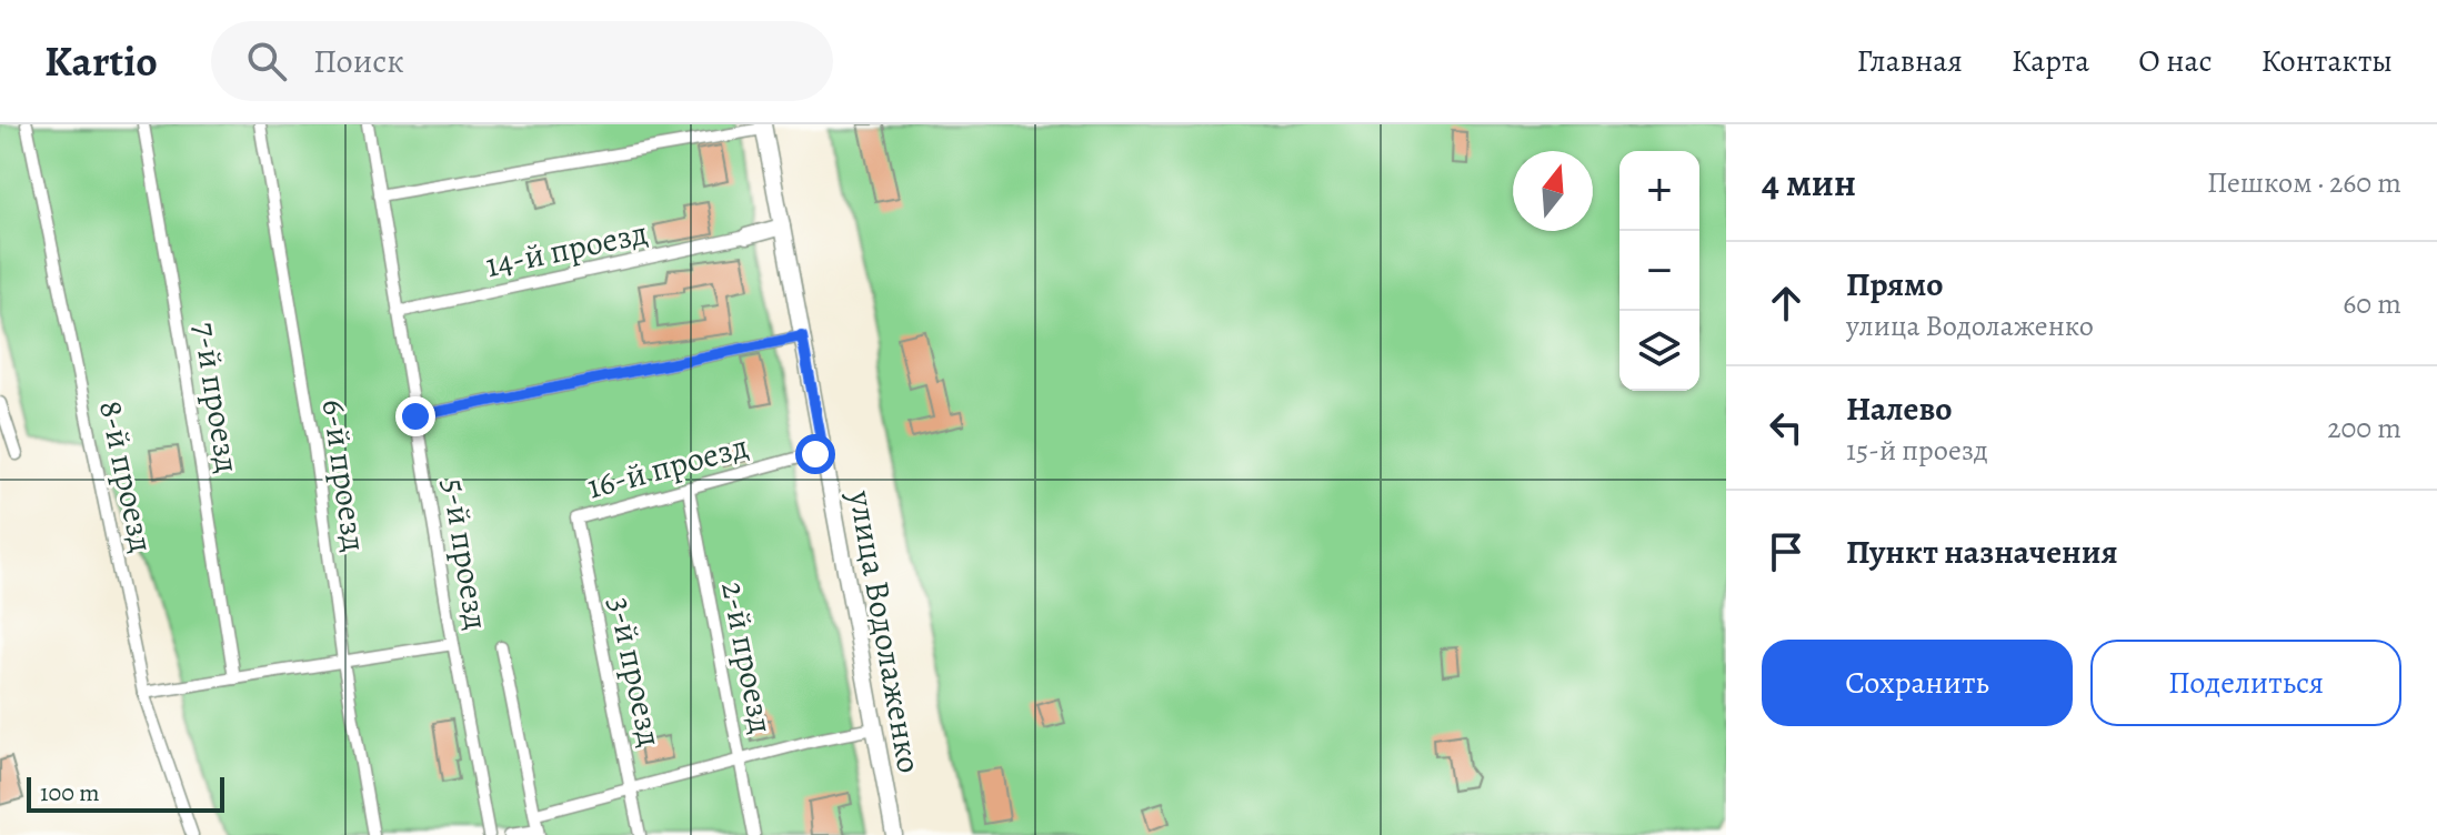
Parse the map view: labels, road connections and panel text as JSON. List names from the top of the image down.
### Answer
{
  "streets": {
    "main road": ["улица Водолаженко"],
    "street": [
      "14-й проезд",
      "7-й проезд",
      "16-й проезд",
      "6-й проезд",
      "8-й проезд",
      "5-й проезд",
      "2-й проезд",
      "3-й проезд"
    ]
  },
  "crossings": [
    ["14-й проезд", "5-й проезд"],
    ["16-й проезд", "улица Водолаженко"],
    ["16-й проезд", "2-й проезд"],
    ["16-й проезд", "3-й проезд"]
  ],
  "scale_bar": "100 m",
  "north": "top",
  "page": {
    "header": "Kartio",
    "search": "Поиск",
    "nav": [
      "Главная",
      "Карта",
      "О нас",
      "Контакты"
    ],
    "heading": ["4 мин", "Пешком · 260 m"],
    "map_buttons": ["+", "−"],
    "list": [
      ["Прямо", "улица Водолаженко", "60 m"],
      ["Налево", "15-й проезд", "200 m"],
      "Пункт назначения"
    ],
    "buttons": ["Сохранить", "Поделиться"],
    "scale": "100 m"
  }
}
